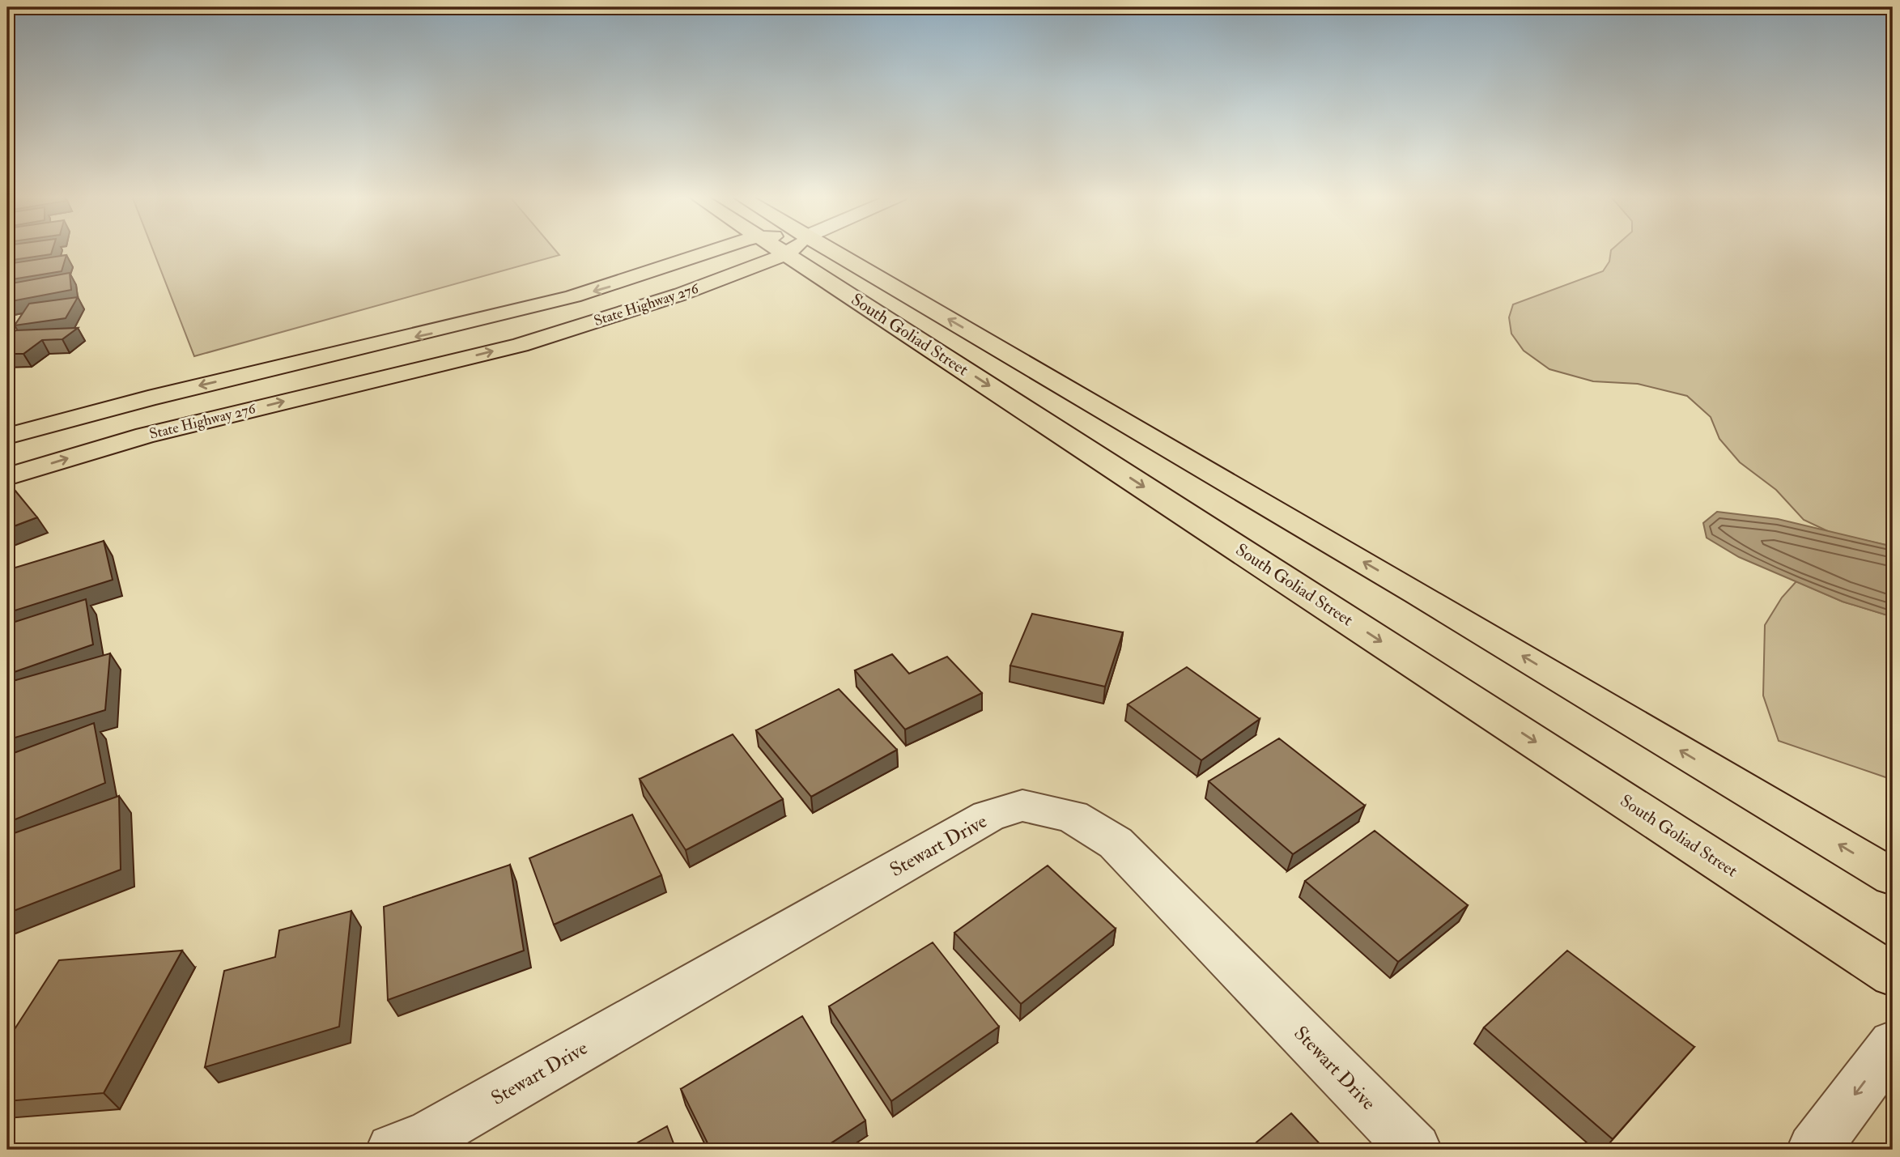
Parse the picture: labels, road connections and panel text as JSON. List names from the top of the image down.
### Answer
{
  "streets": {
    "main road": ["State Highway 276", "South Goliad Street"],
    "street": ["Stewart Drive"]
  }
}
